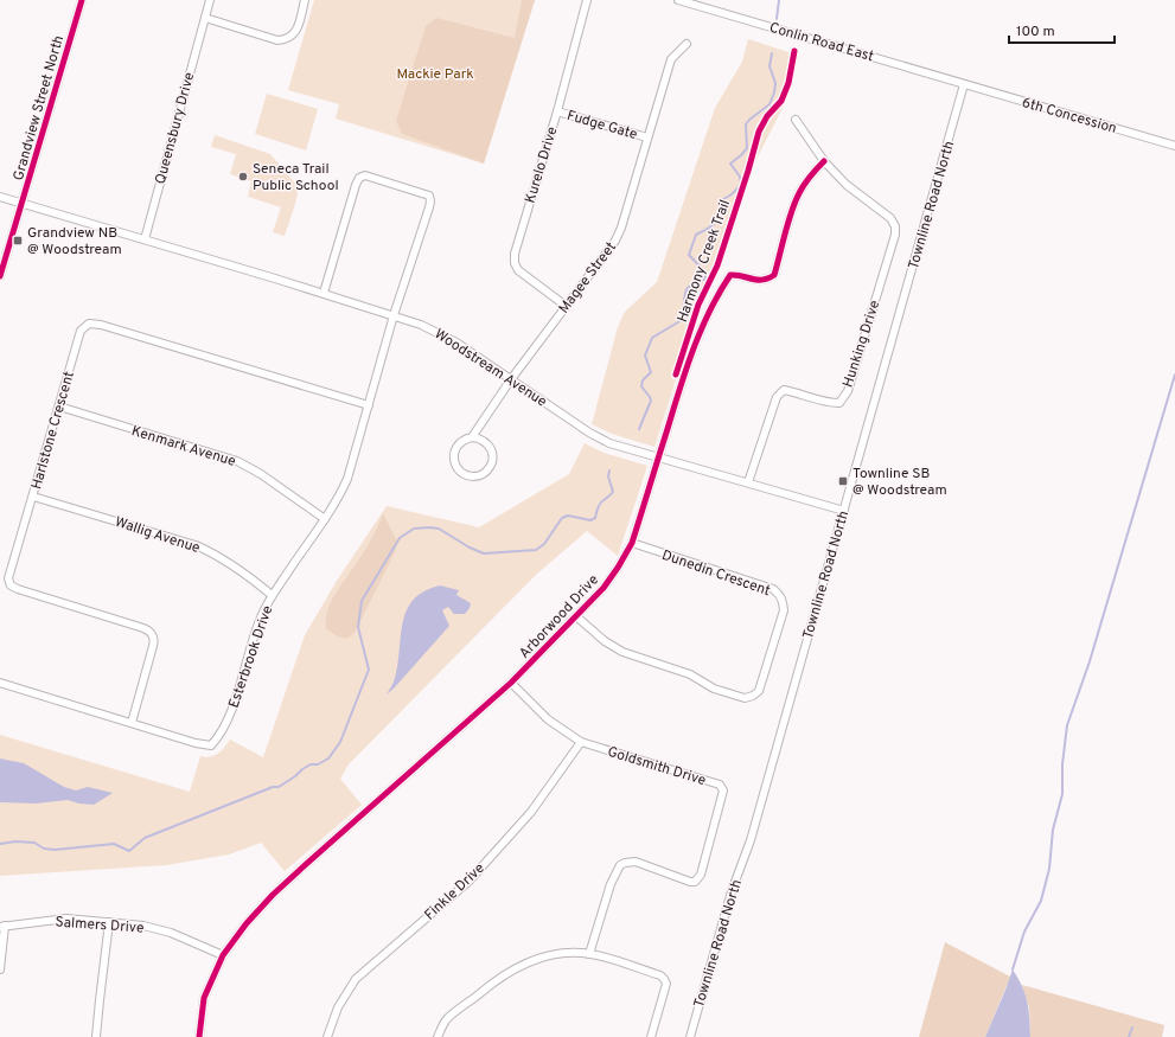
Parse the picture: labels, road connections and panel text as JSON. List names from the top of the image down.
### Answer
{
  "streets": {
    "street": [
      "Conlin Road East",
      "Grandview Street North",
      "6th Concession",
      "Fudge Gate",
      "Queensbury Drive",
      "Kurelo Drive",
      "Townline Road North",
      "Magee Street",
      "Hunking Drive",
      "Woodstream Avenue",
      "Harlstone Crescent",
      "Kenmark Avenue",
      "Wallig Avenue",
      "Dunedin Crescent",
      "Arborwood Drive",
      "Esterbrook Drive",
      "Goldsmith Drive",
      "Finkle Drive",
      "Salmers Drive"
    ],
    "cycle path": ["Harmony Creek Trail"]
  },
  "crossings": [
    ["Conlin Road East", "6th Concession"],
    ["Conlin Road East", "Townline Road North"],
    ["Grandview Street North", "Woodstream Avenue"],
    ["6th Concession", "Townline Road North"],
    ["Fudge Gate", "Kurelo Drive"],
    ["Fudge Gate", "Magee Street"],
    ["Queensbury Drive", "Woodstream Avenue"],
    ["Kurelo Drive", "Magee Street"],
    ["Townline Road North", "Woodstream Avenue"],
    ["Magee Street", "Woodstream Avenue"],
    ["Hunking Drive", "Woodstream Avenue"],
    ["Hunking Drive", "Arborwood Drive"],
    ["Woodstream Avenue", "Arborwood Drive"],
    ["Woodstream Avenue", "Esterbrook Drive"],
    ["Harlstone Crescent", "Kenmark Avenue"],
    ["Harlstone Crescent", "Wallig Avenue"],
    ["Harlstone Crescent", "Esterbrook Drive"],
    ["Kenmark Avenue", "Esterbrook Drive"],
    ["Wallig Avenue", "Esterbrook Drive"],
    ["Dunedin Crescent", "Arborwood Drive"],
    ["Arborwood Drive", "Goldsmith Drive"],
    ["Arborwood Drive", "Salmers Drive"],
    ["Goldsmith Drive", "Finkle Drive"]
  ],
  "parks": ["Mackie Park"],
  "places": {
    "other": ["Seneca Trail Public School"],
    "transit": ["Grandview NB @ Woodstream", "Townline SB @ Woodstream"]
  },
  "scale_bar": "100 m"
}
